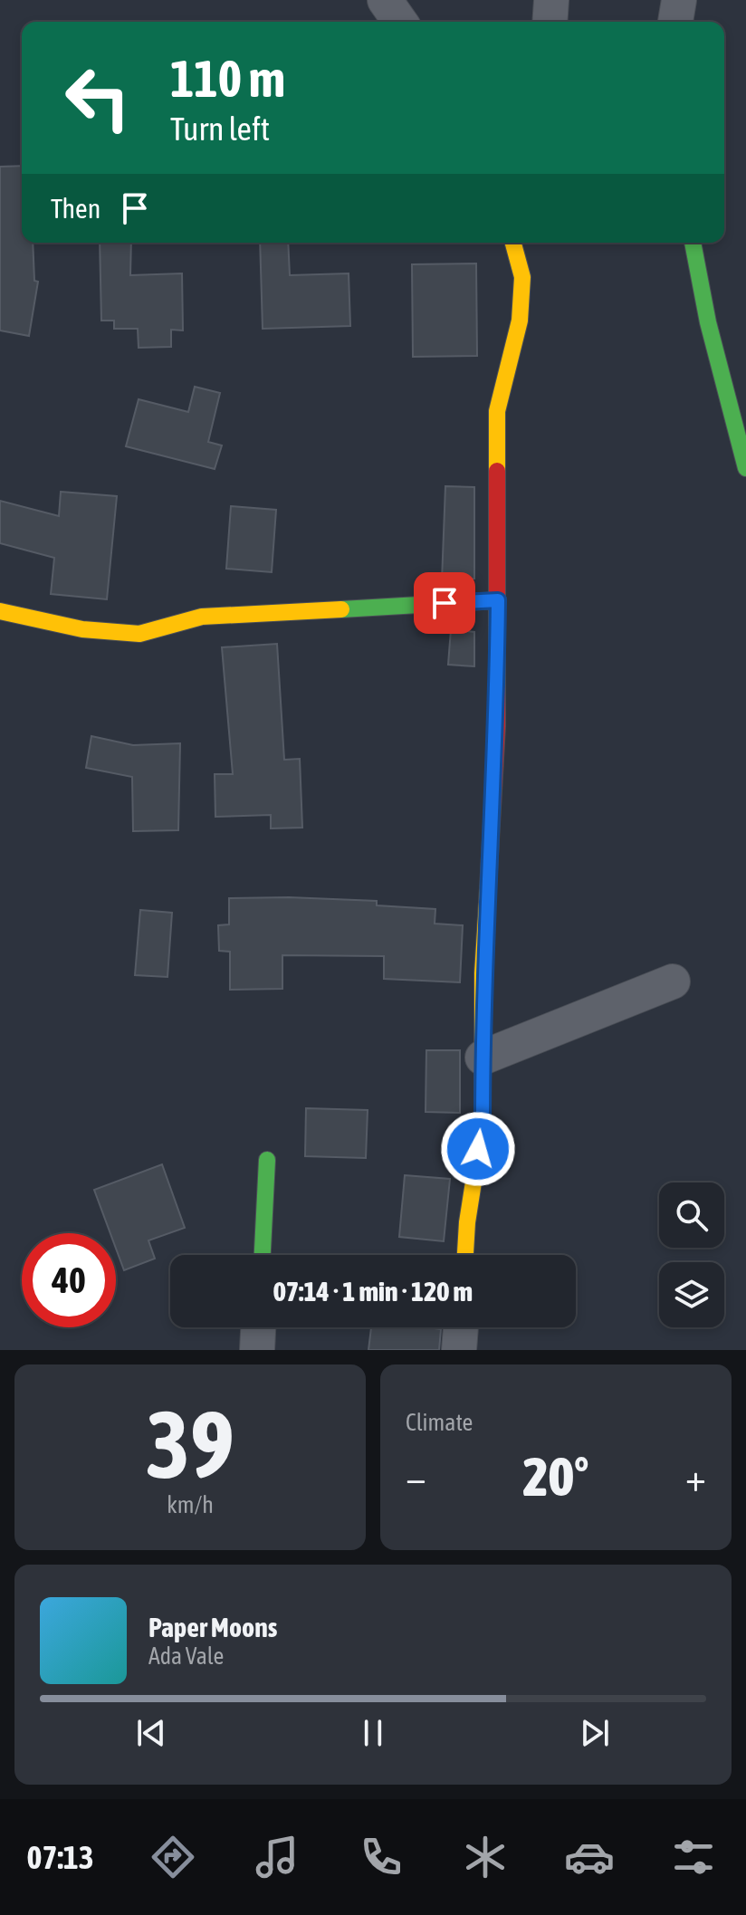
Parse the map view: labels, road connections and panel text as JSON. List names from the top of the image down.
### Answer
{
  "page": {
    "turn": ["110 m", "Turn left"],
    "then": "Then",
    "limit": "40",
    "trip": "07:14 · 1 min · 120 m",
    "tile": [
      ["39", "km/h"],
      "Climate"
    ],
    "heat": ["−", "20°", "+"],
    "song": ["Paper Moons", "Ada Vale"],
    "tabs": "07:13"
  }
}
